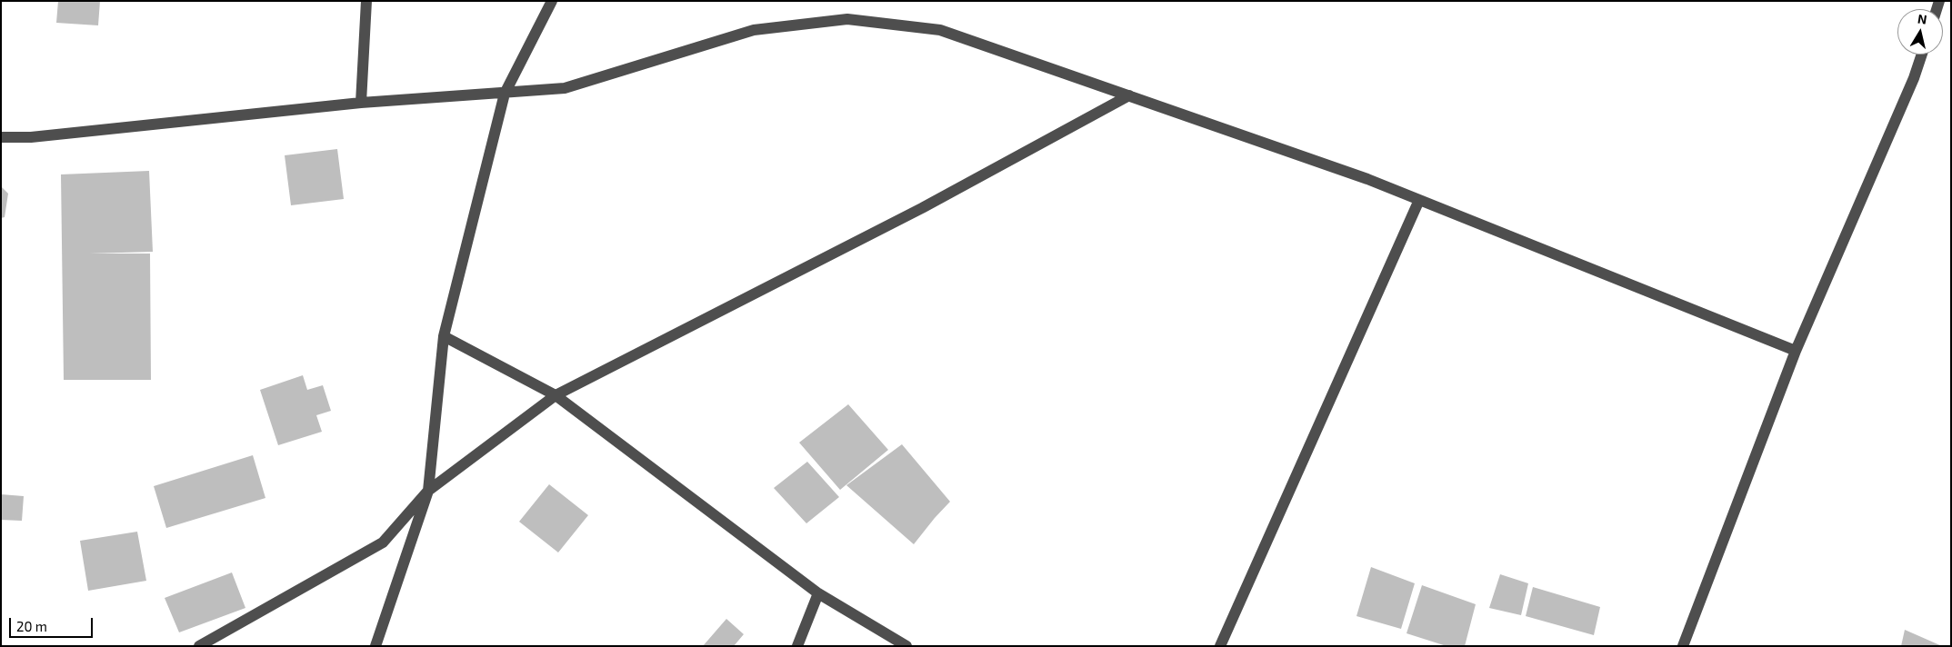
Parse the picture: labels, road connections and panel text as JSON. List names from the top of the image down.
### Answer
{
  "scale_bar": "20 m",
  "north": "top"
}
